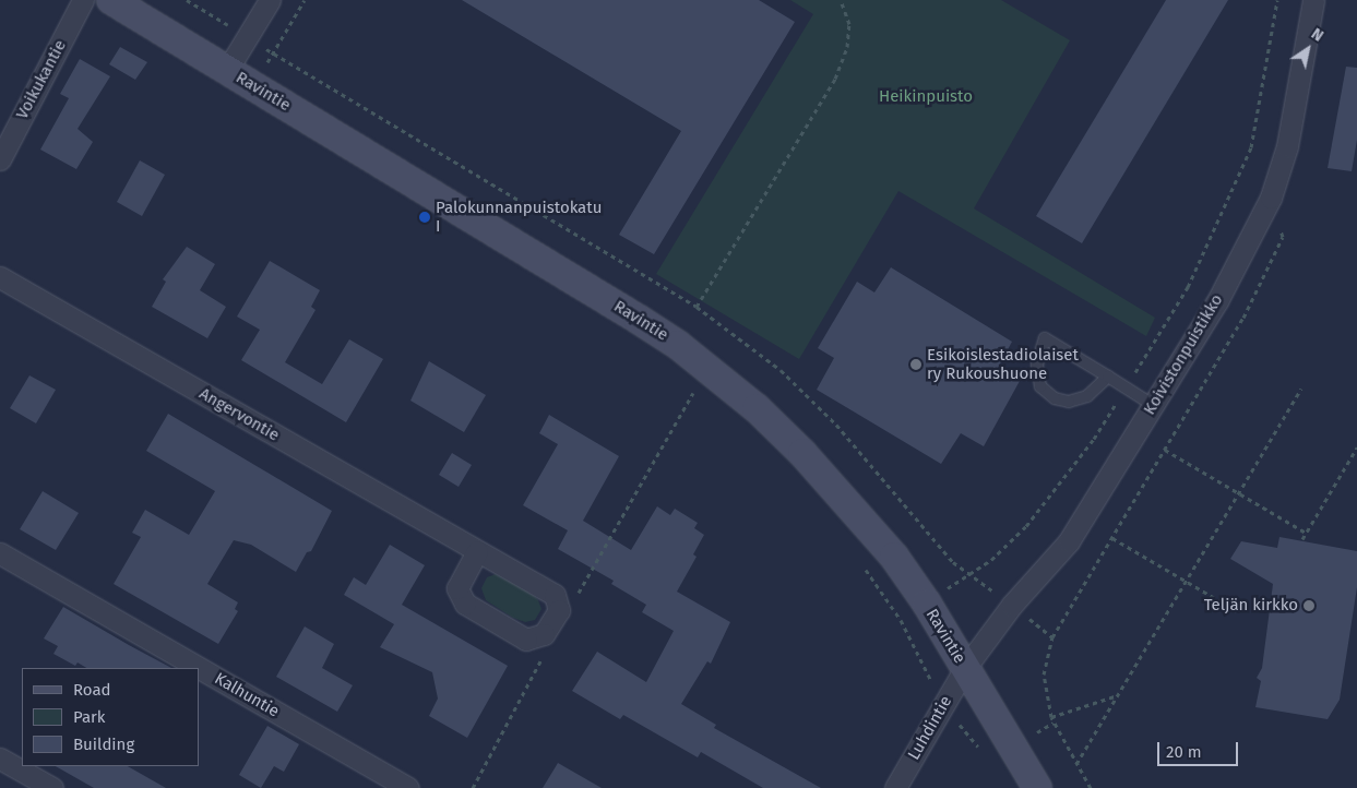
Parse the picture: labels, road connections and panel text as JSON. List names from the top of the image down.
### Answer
{
  "streets": {
    "main road": ["Ravintie"],
    "street": [
      "Voikukantie",
      "Koivistonpuistikko",
      "Angervontie",
      "Kalhuntie",
      "Luhdintie"
    ]
  },
  "crossings": [
    ["Ravintie", "Koivistonpuistikko"],
    ["Ravintie", "Luhdintie"],
    ["Koivistonpuistikko", "Luhdintie"]
  ],
  "parks": ["Heikinpuisto"],
  "places": ["Palokunnanpuistokatu I", "Esikoislestadiolaiset ry Rukoushuone", "Teljän kirkko"],
  "legend": ["Road", "Park", "Building"],
  "scale_bar": "20 m",
  "north": "top right"
}
